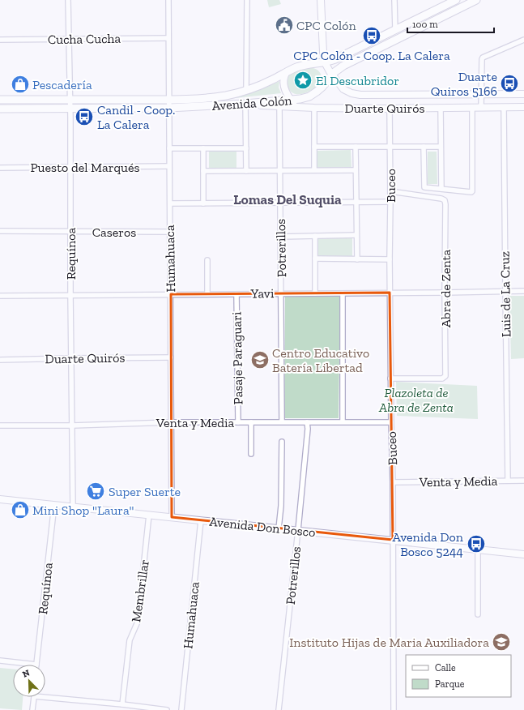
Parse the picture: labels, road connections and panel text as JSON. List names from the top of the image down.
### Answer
{
  "streets": {
    "main road": ["Avenida Colón", "Duarte Quirós", "Avenida Don Bosco"],
    "street": [
      "Cucha Cucha",
      "Puesto del Marqués",
      "Buceo",
      "Caseros",
      "Potrerillos",
      "Requínoa",
      "Humahuaca",
      "Abra de Zenta",
      "Yavi",
      "Luis de La Cruz",
      "Pasaje Paraguari",
      "Venta y Media",
      "Membrillar"
    ]
  },
  "crossings": [
    ["Cucha Cucha", "Requínoa"],
    ["Cucha Cucha", "Humahuaca"],
    ["Avenida Colón", "Duarte Quirós"],
    ["Avenida Colón", "Requínoa"],
    ["Avenida Colón", "Humahuaca"],
    ["Duarte Quirós", "Buceo"],
    ["Duarte Quirós", "Potrerillos"],
    ["Duarte Quirós", "Requínoa"],
    ["Duarte Quirós", "Humahuaca"],
    ["Duarte Quirós", "Luis de La Cruz"],
    ["Puesto del Marqués", "Requínoa"],
    ["Puesto del Marqués", "Humahuaca"],
    ["Buceo", "Abra de Zenta"],
    ["Buceo", "Yavi"],
    ["Buceo", "Venta y Media"],
    ["Buceo", "Avenida Don Bosco"],
    ["Caseros", "Requínoa"],
    ["Caseros", "Humahuaca"],
    ["Potrerillos", "Yavi"],
    ["Potrerillos", "Venta y Media"],
    ["Potrerillos", "Avenida Don Bosco"],
    ["Requínoa", "Yavi"],
    ["Requínoa", "Venta y Media"],
    ["Requínoa", "Avenida Don Bosco"],
    ["Humahuaca", "Yavi"],
    ["Humahuaca", "Venta y Media"],
    ["Humahuaca", "Avenida Don Bosco"],
    ["Abra de Zenta", "Yavi"],
    ["Yavi", "Luis de La Cruz"],
    ["Yavi", "Pasaje Paraguari"],
    ["Luis de La Cruz", "Venta y Media"],
    ["Pasaje Paraguari", "Venta y Media"],
    ["Avenida Don Bosco", "Membrillar"]
  ],
  "districts": ["Lomas Del Suquia"],
  "parks": ["Plazoleta de Abra de Zenta"],
  "places": {
    "public building": ["CPC Colón"],
    "bus stop": [
      "CPC Colón - Coop. La Calera",
      "Duarte Quiros 5166",
      "Candil - Coop. La Calera",
      "Avenida Don Bosco 5244"
    ],
    "place": ["El Descubridor"],
    "shop": ["Pescadería", "Mini Shop \"Laura\""],
    "school or university": ["Centro Educativo Batería Libertad", "Instituto Hijas de Maria Auxiliadora"],
    "supermarket": ["Super Suerte"]
  },
  "legend": ["Calle", "Parque"],
  "scale_bar": "100 m",
  "north": "top left"
}
